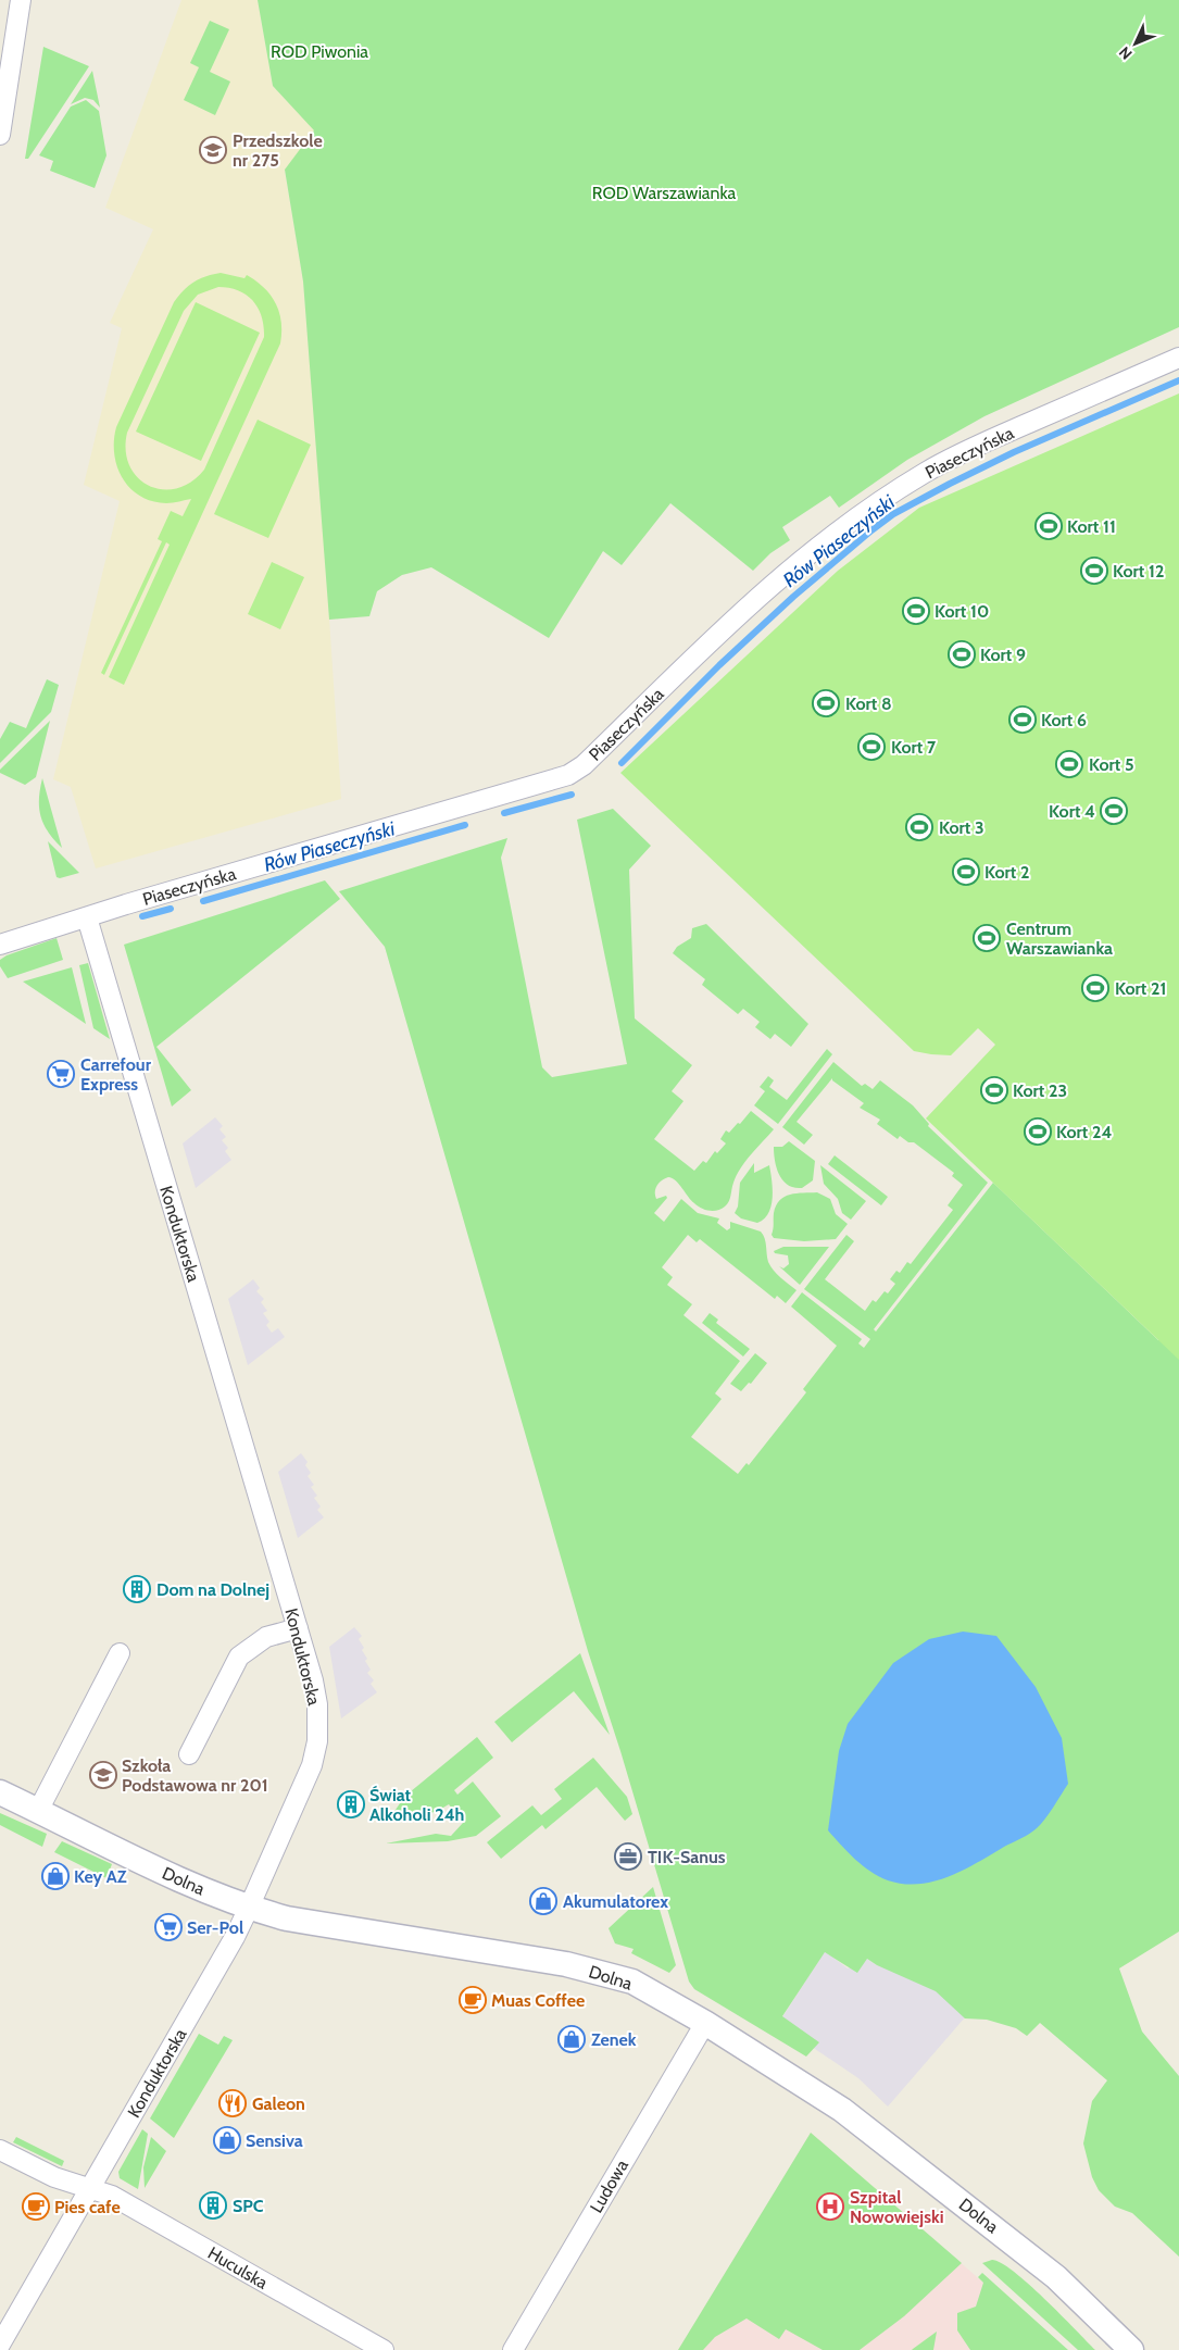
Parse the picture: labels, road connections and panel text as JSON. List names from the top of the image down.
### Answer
{
  "streets": {
    "street": [
      "Piaseczyńska",
      "Konduktorska",
      "Dolna",
      "Ludowa",
      "Huculska"
    ]
  },
  "crossings": [
    ["Piaseczyńska", "Konduktorska"],
    ["Konduktorska", "Dolna"],
    ["Konduktorska", "Huculska"],
    ["Dolna", "Ludowa"]
  ],
  "water": ["Rów Piaseczyński"],
  "parks": ["ROD Piwonia", "ROD Warszawianka"],
  "places": {
    "school or university": ["Przedszkole nr 275", "Szkoła Podstawowa nr 201"],
    "sports": [
      "Kort 11",
      "Kort 12",
      "Kort 10",
      "Kort 9",
      "Kort 8",
      "Kort 6",
      "Kort 7",
      "Kort 5",
      "Kort 4",
      "Kort 3",
      "Kort 2",
      "Centrum Warszawianka",
      "Kort 21",
      "Kort 23",
      "Kort 24"
    ],
    "supermarket": ["Carrefour Express", "Ser-Pol"],
    "building": ["Dom na Dolnej", "Świat Alkoholi 24h", "SPC"],
    "office": ["TIK-Sanus"],
    "shop": [
      "Key AZ",
      "Akumulatorex",
      "Zenek",
      "Sensiva"
    ],
    "cafe": ["Muas Coffee", "Pies cafe"],
    "restaurant": ["Galeon"],
    "hospital": ["Szpital Nowowiejski"]
  },
  "north": "bottom left"
}
